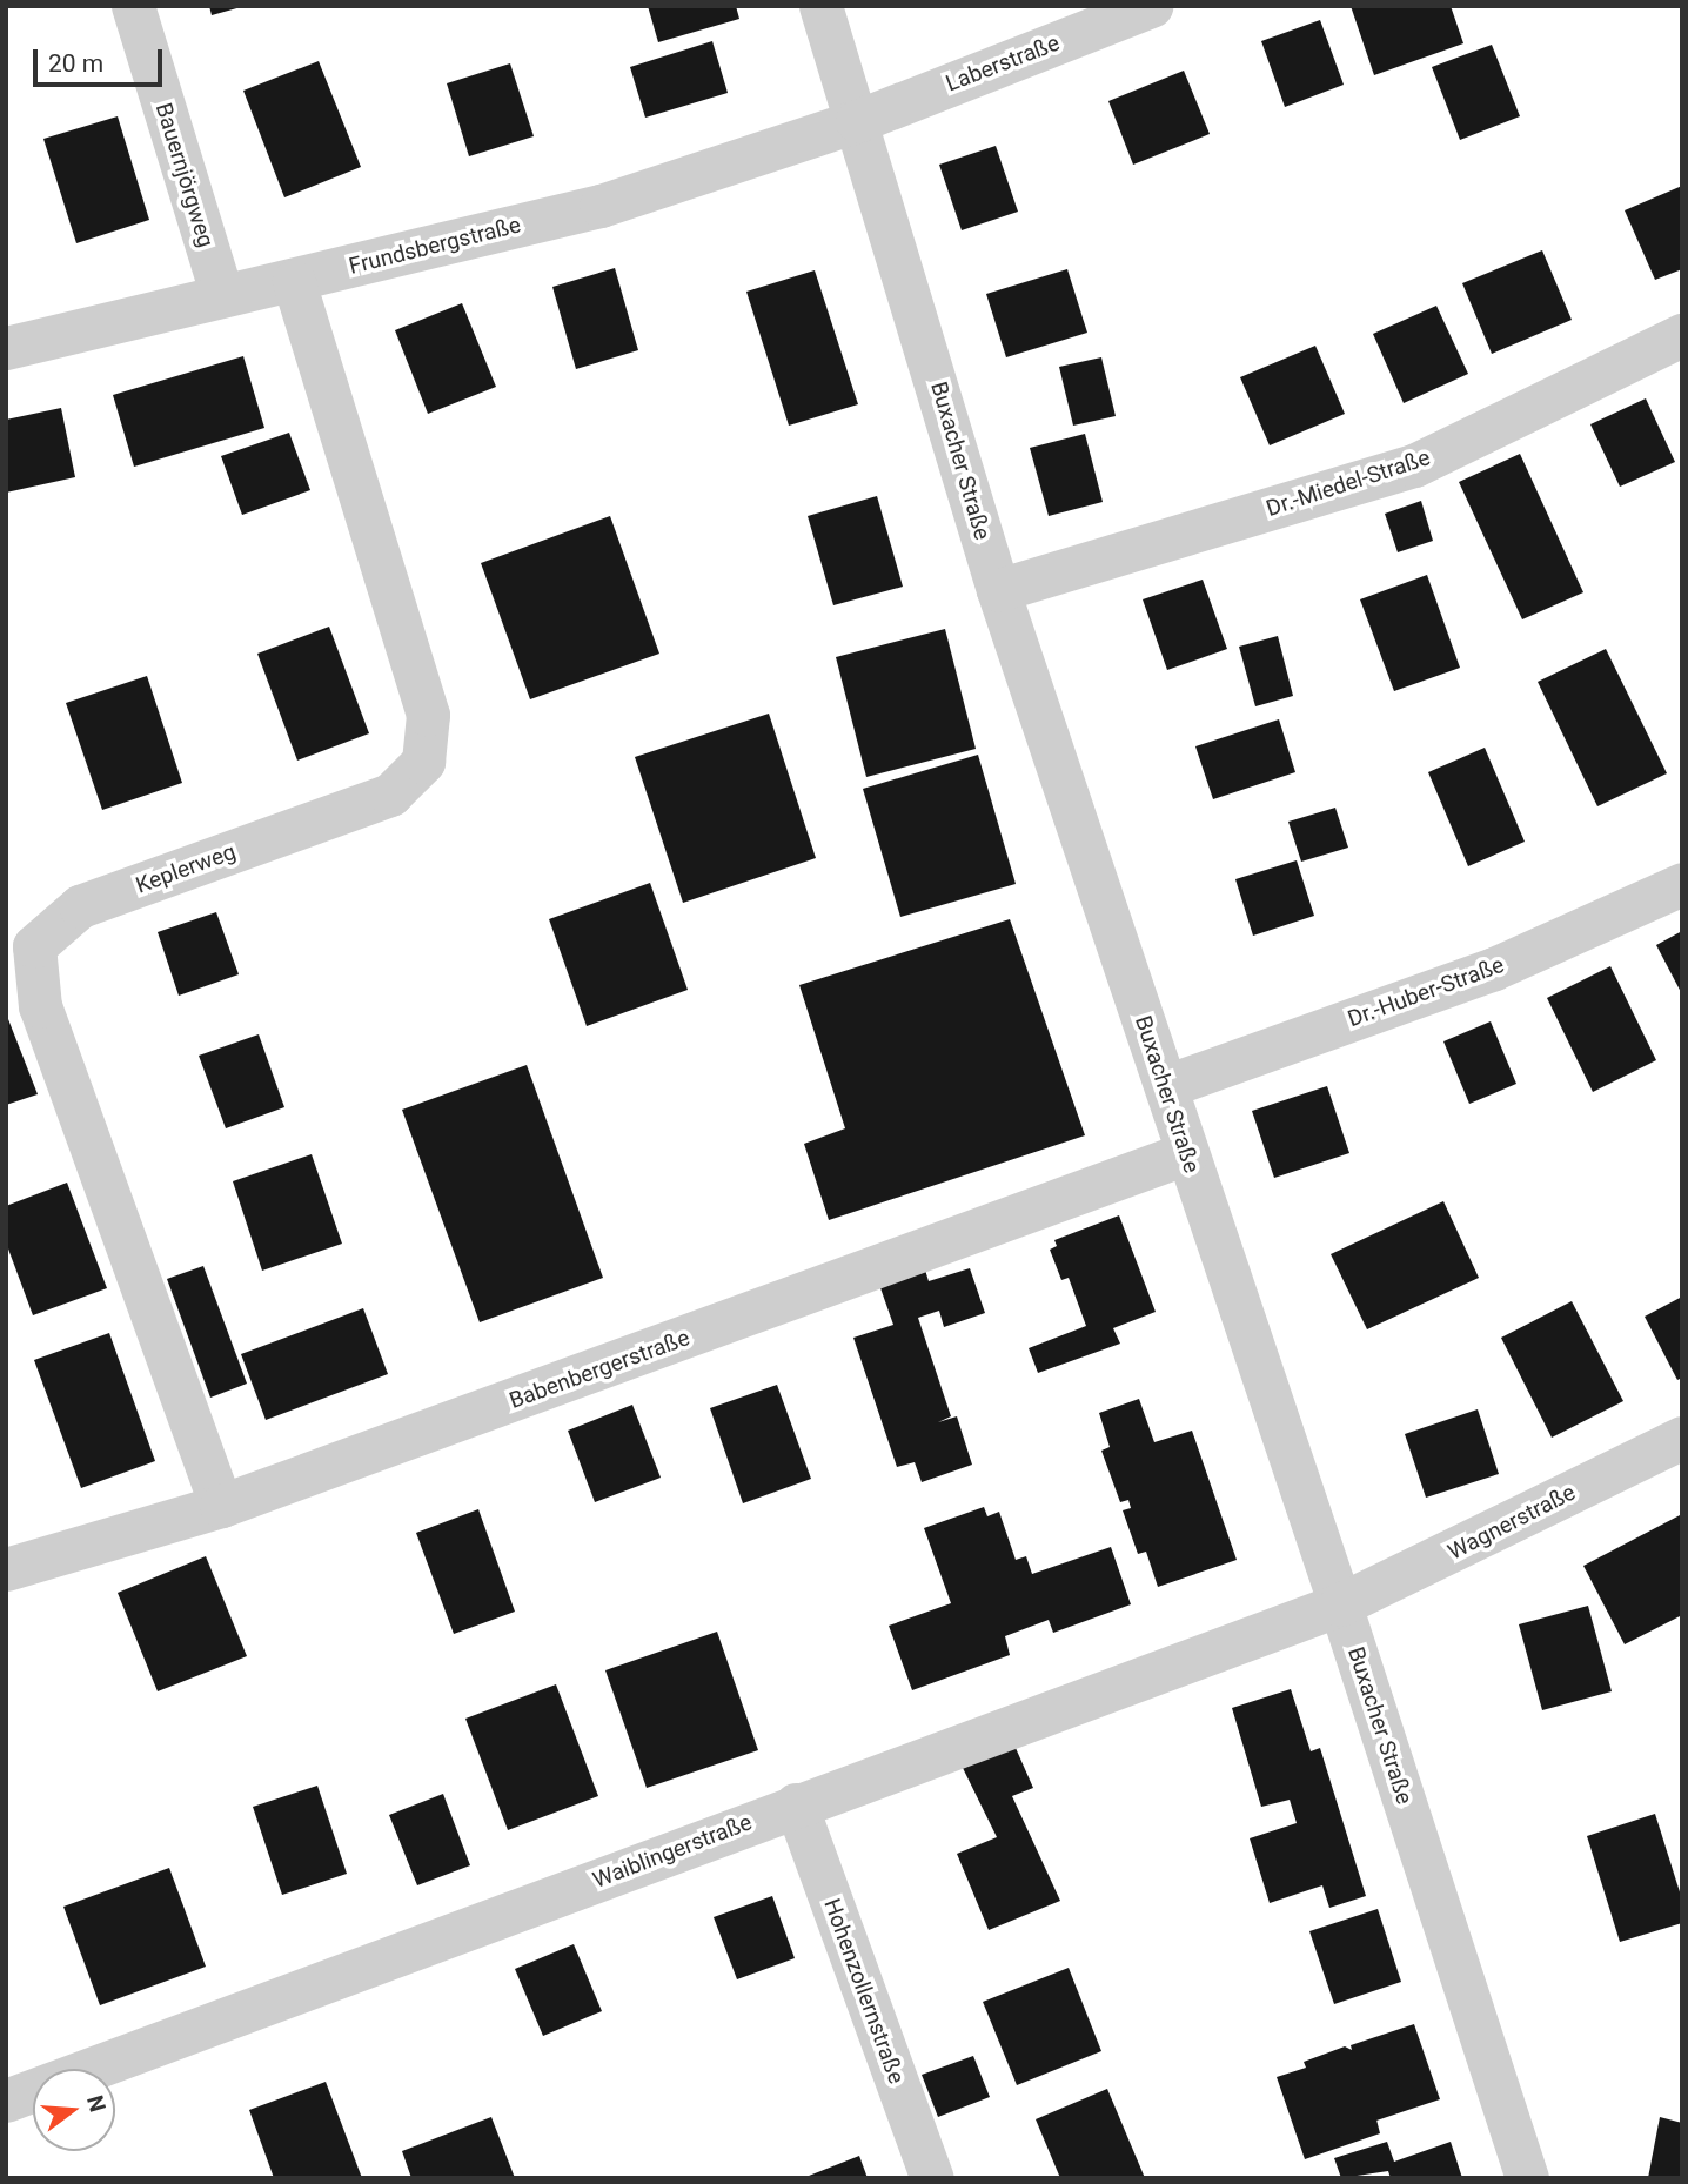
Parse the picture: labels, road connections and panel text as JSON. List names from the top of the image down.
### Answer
{
  "streets": {
    "street": [
      "Laberstraße",
      "Bauernjörgweg",
      "Frundsbergstraße",
      "Buxacher Straße",
      "Dr.-Miedel-Straße",
      "Keplerweg",
      "Dr.-Huber-Straße",
      "Babenbergerstraße",
      "Wagnerstraße",
      "Waiblingerstraße",
      "Hohenzollernstraße"
    ]
  },
  "crossings": [
    ["Laberstraße", "Frundsbergstraße"],
    ["Laberstraße", "Buxacher Straße"],
    ["Bauernjörgweg", "Frundsbergstraße"],
    ["Frundsbergstraße", "Buxacher Straße"],
    ["Frundsbergstraße", "Keplerweg"],
    ["Buxacher Straße", "Dr.-Miedel-Straße"],
    ["Buxacher Straße", "Dr.-Huber-Straße"],
    ["Buxacher Straße", "Babenbergerstraße"],
    ["Buxacher Straße", "Wagnerstraße"],
    ["Buxacher Straße", "Waiblingerstraße"],
    ["Keplerweg", "Babenbergerstraße"],
    ["Wagnerstraße", "Waiblingerstraße"],
    ["Waiblingerstraße", "Hohenzollernstraße"]
  ],
  "scale_bar": "20 m",
  "north": "right"
}
